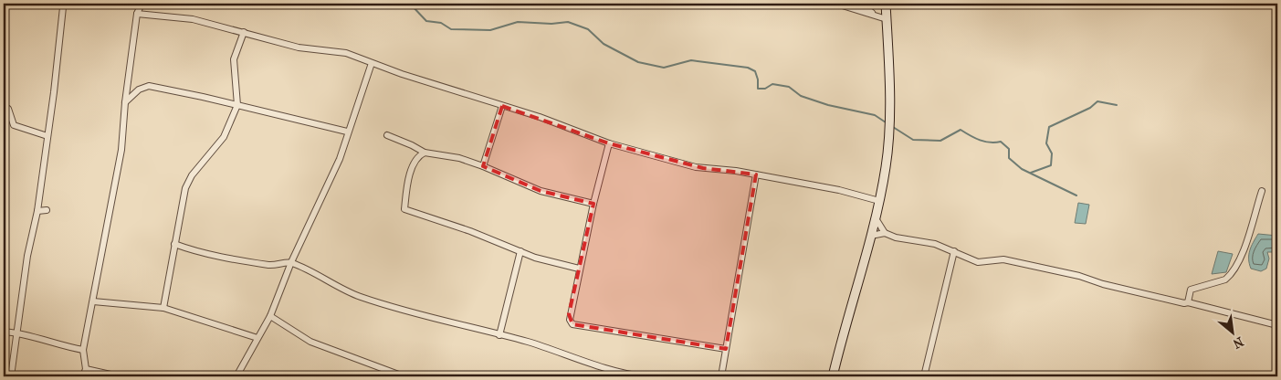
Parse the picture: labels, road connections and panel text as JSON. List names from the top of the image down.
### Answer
{
  "north": "bottom right"
}
